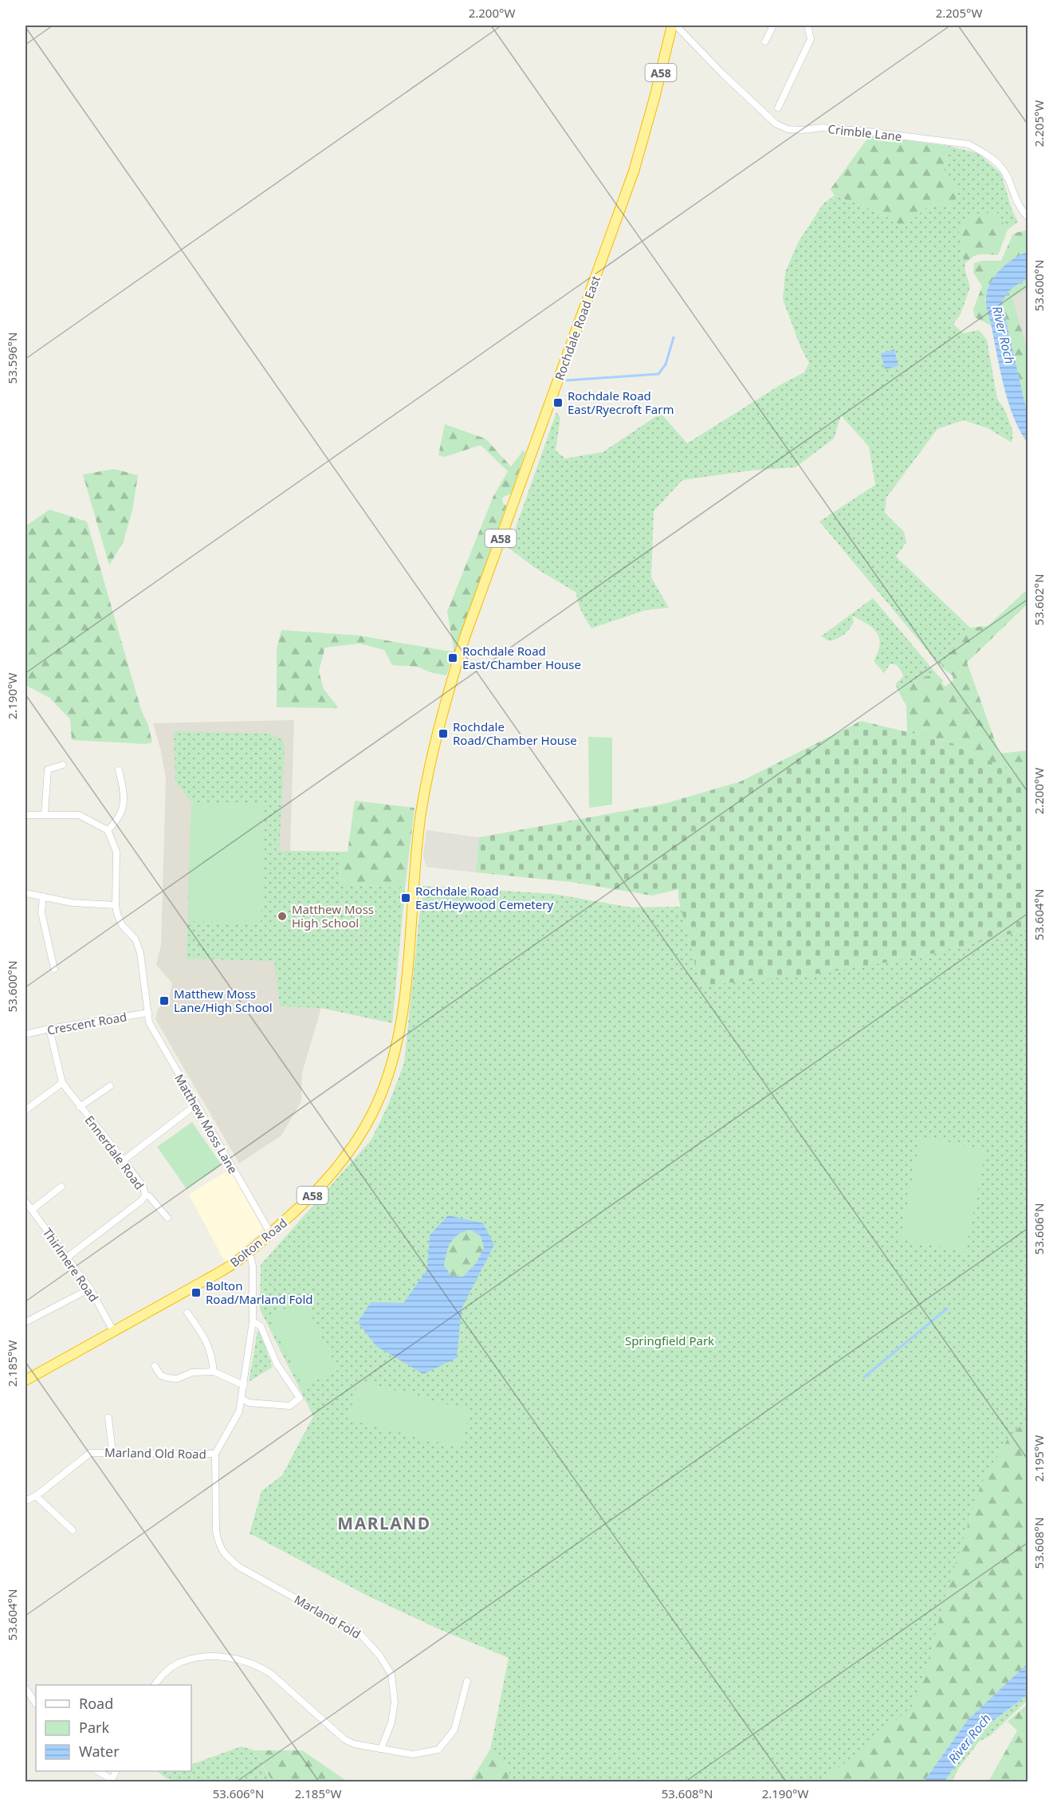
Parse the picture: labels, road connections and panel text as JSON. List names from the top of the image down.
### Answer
{
  "streets": {
    "highway": ["A58", "Rochdale Road East", "Bolton Road"],
    "street": [
      "Crimble Lane",
      "Crescent Road",
      "Matthew Moss Lane",
      "Ennerdale Road",
      "Thirlmere Road",
      "Marland Old Road",
      "Marland Fold"
    ]
  },
  "crossings": [
    ["Rochdale Road East", "Bolton Road"],
    ["Crescent Road", "Matthew Moss Lane"],
    ["Crescent Road", "Ennerdale Road"],
    ["Matthew Moss Lane", "Bolton Road"],
    ["Bolton Road", "Thirlmere Road"],
    ["Marland Old Road", "Marland Fold"]
  ],
  "districts": ["MARLAND"],
  "water": ["River Roch"],
  "parks": ["Springfield Park"],
  "places": {
    "transit": [
      "Rochdale Road East/Ryecroft Farm",
      "Rochdale Road East/Chamber House",
      "Rochdale Road/Chamber House",
      "Rochdale Road East/Heywood Cemetery",
      "Matthew Moss Lane/High School",
      "Bolton Road/Marland Fold"
    ],
    "other": ["Matthew Moss High School"]
  },
  "legend": ["Road", "Park", "Water"],
  "coordinates": [
    "2.200°W",
    "2.205°W",
    "53.600°N",
    "53.596°N",
    "53.602°N",
    "2.190°W",
    "53.604°N",
    "53.606°N",
    "2.185°W",
    "2.195°W",
    "53.608°N"
  ]
}
